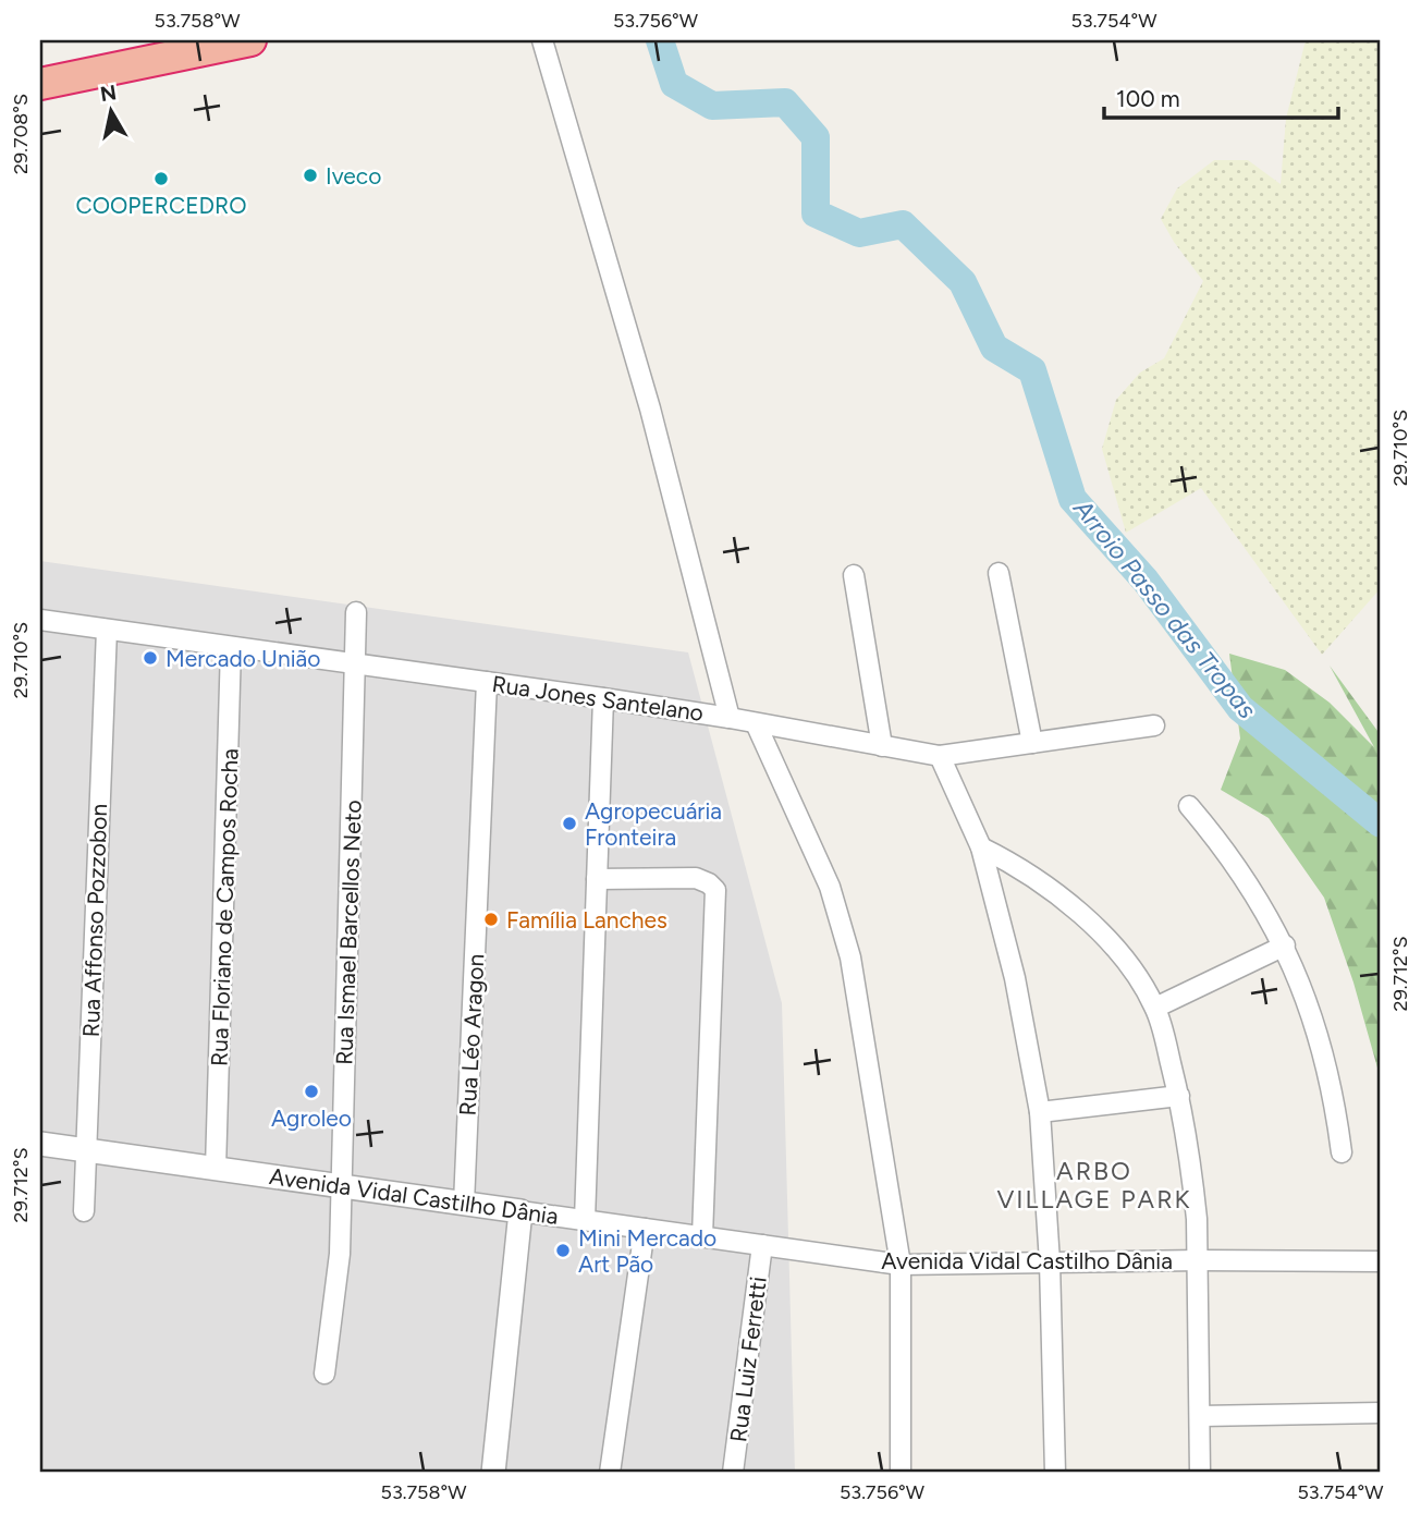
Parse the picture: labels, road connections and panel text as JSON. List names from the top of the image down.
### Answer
{
  "streets": {
    "street": [
      "Rua Jones Santelano",
      "Rua Floriano de Campos Rocha",
      "Rua Affonso Pozzobon",
      "Rua Ismael Barcellos Neto",
      "Rua Léo Aragon",
      "Avenida Vidal Castilho Dânia",
      "Rua Luiz Ferretti"
    ]
  },
  "crossings": [
    ["Rua Jones Santelano", "Rua Floriano de Campos Rocha"],
    ["Rua Jones Santelano", "Rua Affonso Pozzobon"],
    ["Rua Jones Santelano", "Rua Ismael Barcellos Neto"],
    ["Rua Jones Santelano", "Rua Léo Aragon"],
    ["Rua Floriano de Campos Rocha", "Avenida Vidal Castilho Dânia"],
    ["Rua Affonso Pozzobon", "Avenida Vidal Castilho Dânia"],
    ["Rua Ismael Barcellos Neto", "Avenida Vidal Castilho Dânia"],
    ["Rua Léo Aragon", "Avenida Vidal Castilho Dânia"],
    ["Avenida Vidal Castilho Dânia", "Rua Luiz Ferretti"]
  ],
  "districts": ["ARBO VILLAGE PARK"],
  "water": ["Arroio Passo das Tropas"],
  "places": [
    "Iveco",
    "COOPERCEDRO",
    "Mercado União",
    "Agropecuária Fronteira",
    "Família Lanches",
    "Agroleo",
    "Mini Mercado Art Pão"
  ],
  "scale_bar": "100 m",
  "north": "top",
  "coordinates": [
    "53.758°W",
    "53.756°W",
    "53.754°W",
    "29.708°S",
    "29.710°S",
    "29.712°S"
  ]
}
